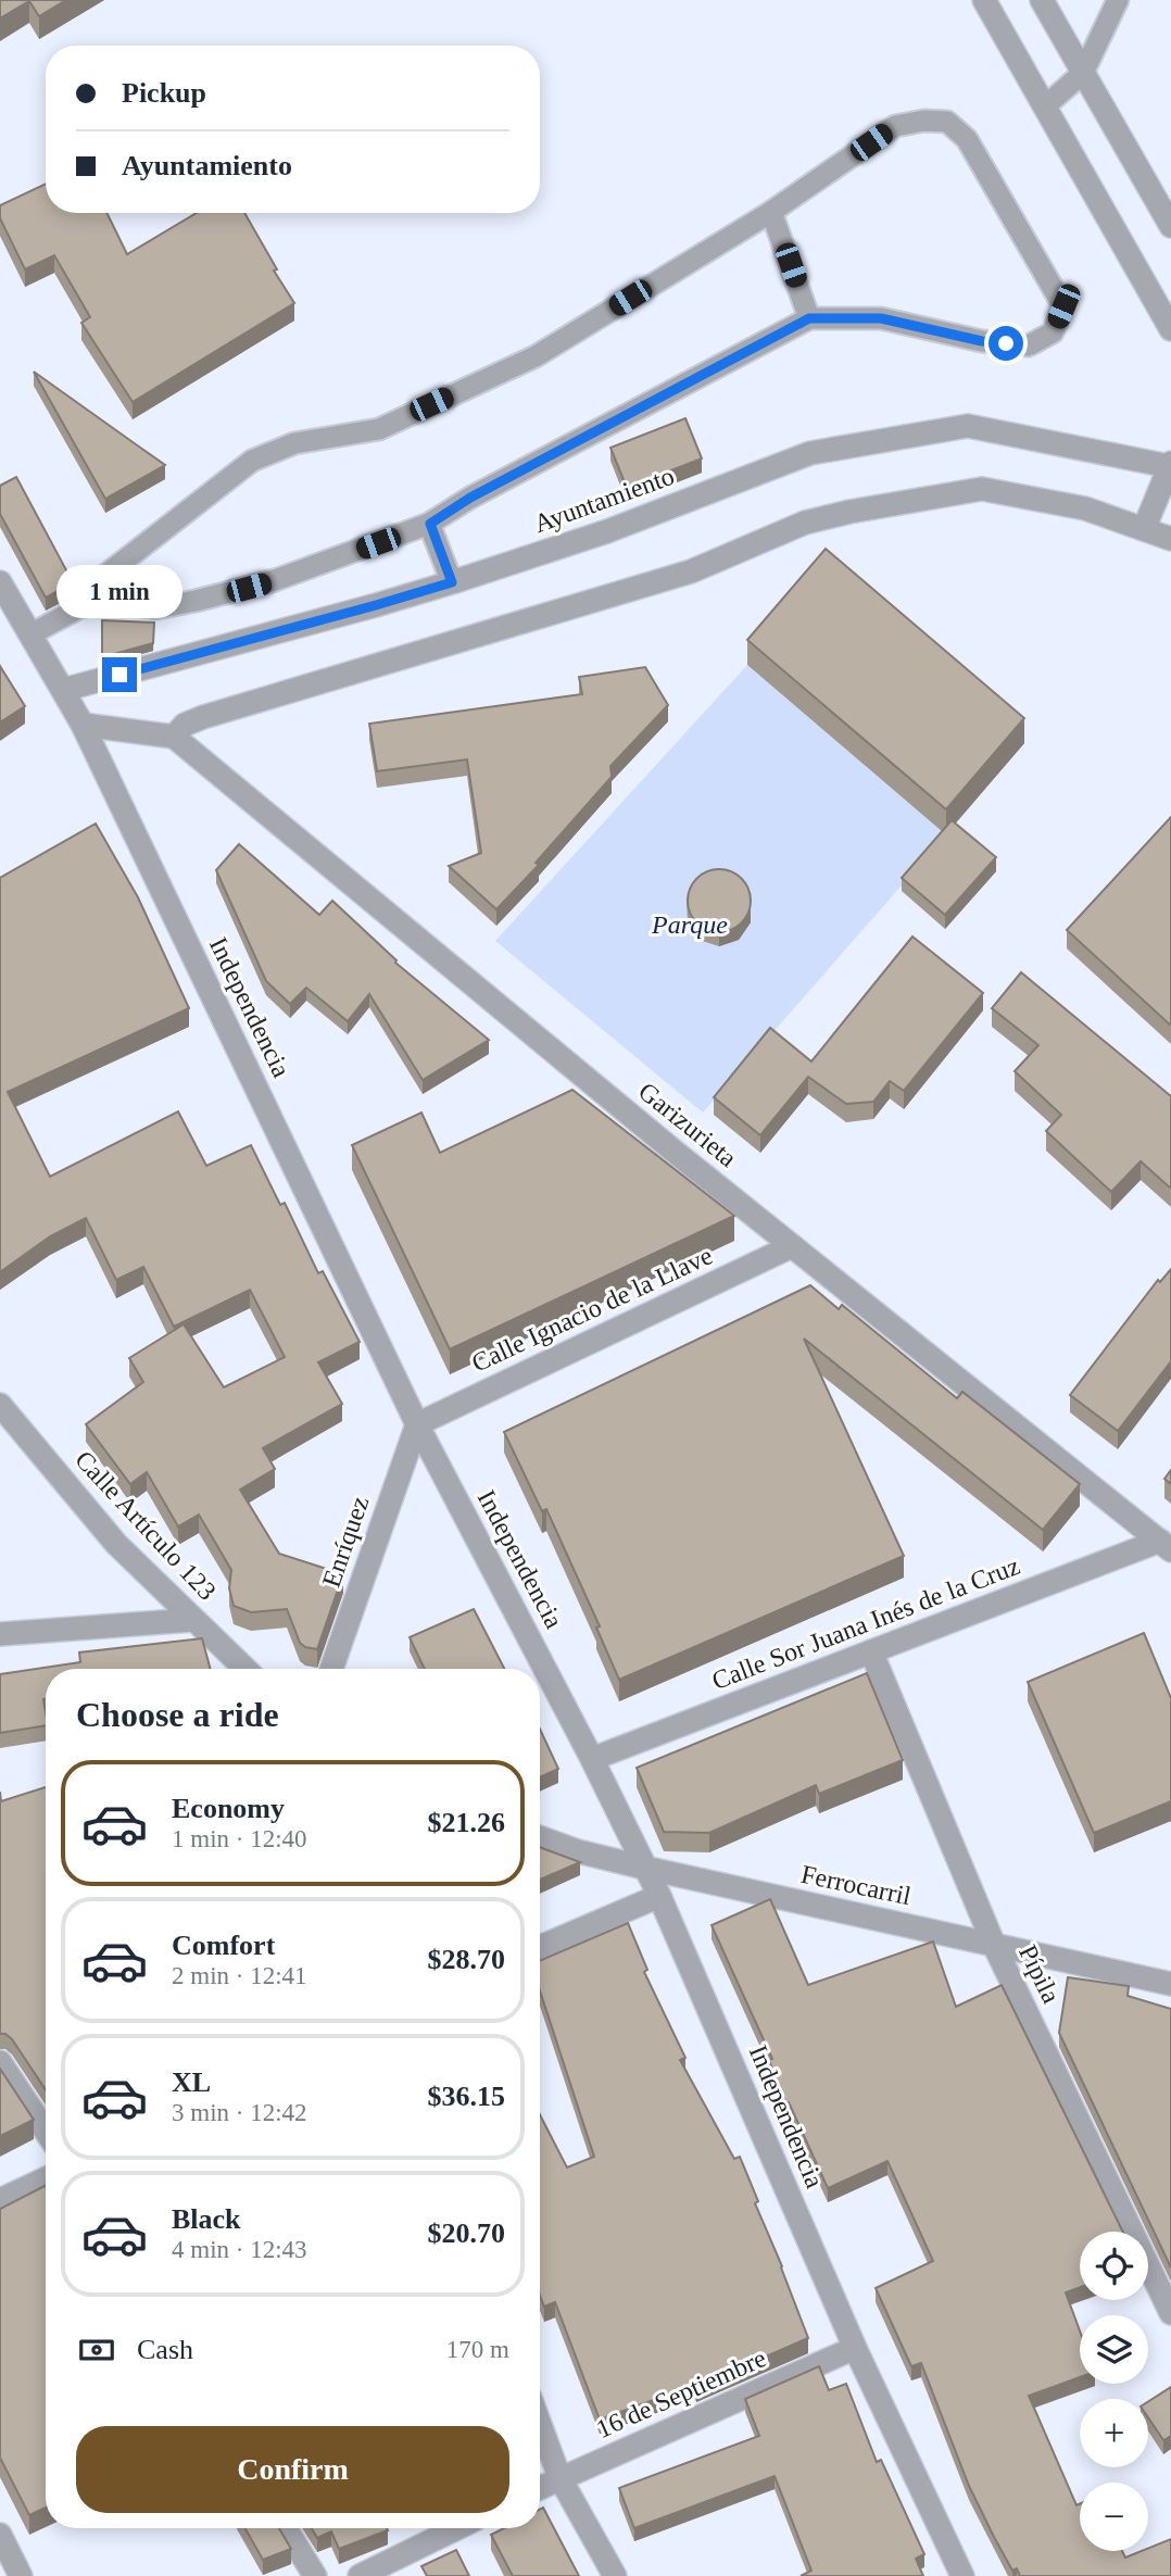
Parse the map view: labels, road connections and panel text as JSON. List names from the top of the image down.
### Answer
{
  "streets": {
    "street": [
      "Ayuntamiento",
      "Independencia",
      "Garizurieta",
      "Calle Ignacio de la Llave",
      "Calle Artículo 123",
      "Enríquez",
      "Calle Sor Juana Inés de la Cruz",
      "Ferrocarril",
      "Pípila",
      "16 de Septiembre"
    ]
  },
  "crossings": [
    ["Ayuntamiento", "Independencia"],
    ["Independencia", "Calle Ignacio de la Llave"],
    ["Independencia", "Enríquez"],
    ["Independencia", "Calle Sor Juana Inés de la Cruz"],
    ["Independencia", "Ferrocarril"],
    ["Independencia", "16 de Septiembre"],
    ["Garizurieta", "Calle Ignacio de la Llave"],
    ["Garizurieta", "Calle Sor Juana Inés de la Cruz"],
    ["Calle Ignacio de la Llave", "Enríquez"],
    ["Calle Sor Juana Inés de la Cruz", "Pípila"],
    ["Ferrocarril", "Pípila"]
  ],
  "parks": ["Parque"],
  "page": {
    "banner": ["Pickup", "Ayuntamiento"],
    "bubble": "1 min",
    "heading": "Choose a ride",
    "list": [
      {
        "name": "Economy",
        "note": "1 min · 12:40",
        "value": "$21.26"
      },
      {
        "name": "Comfort",
        "note": "2 min · 12:41",
        "value": "$28.70"
      },
      {
        "name": "XL",
        "note": "3 min · 12:42",
        "value": "$36.15"
      },
      {
        "name": "Black",
        "note": "4 min · 12:43",
        "value": "$20.70"
      }
    ],
    "map_buttons": ["+", "−"],
    "pay": ["Cash", "170 m"],
    "buttons": "Confirm"
  }
}
